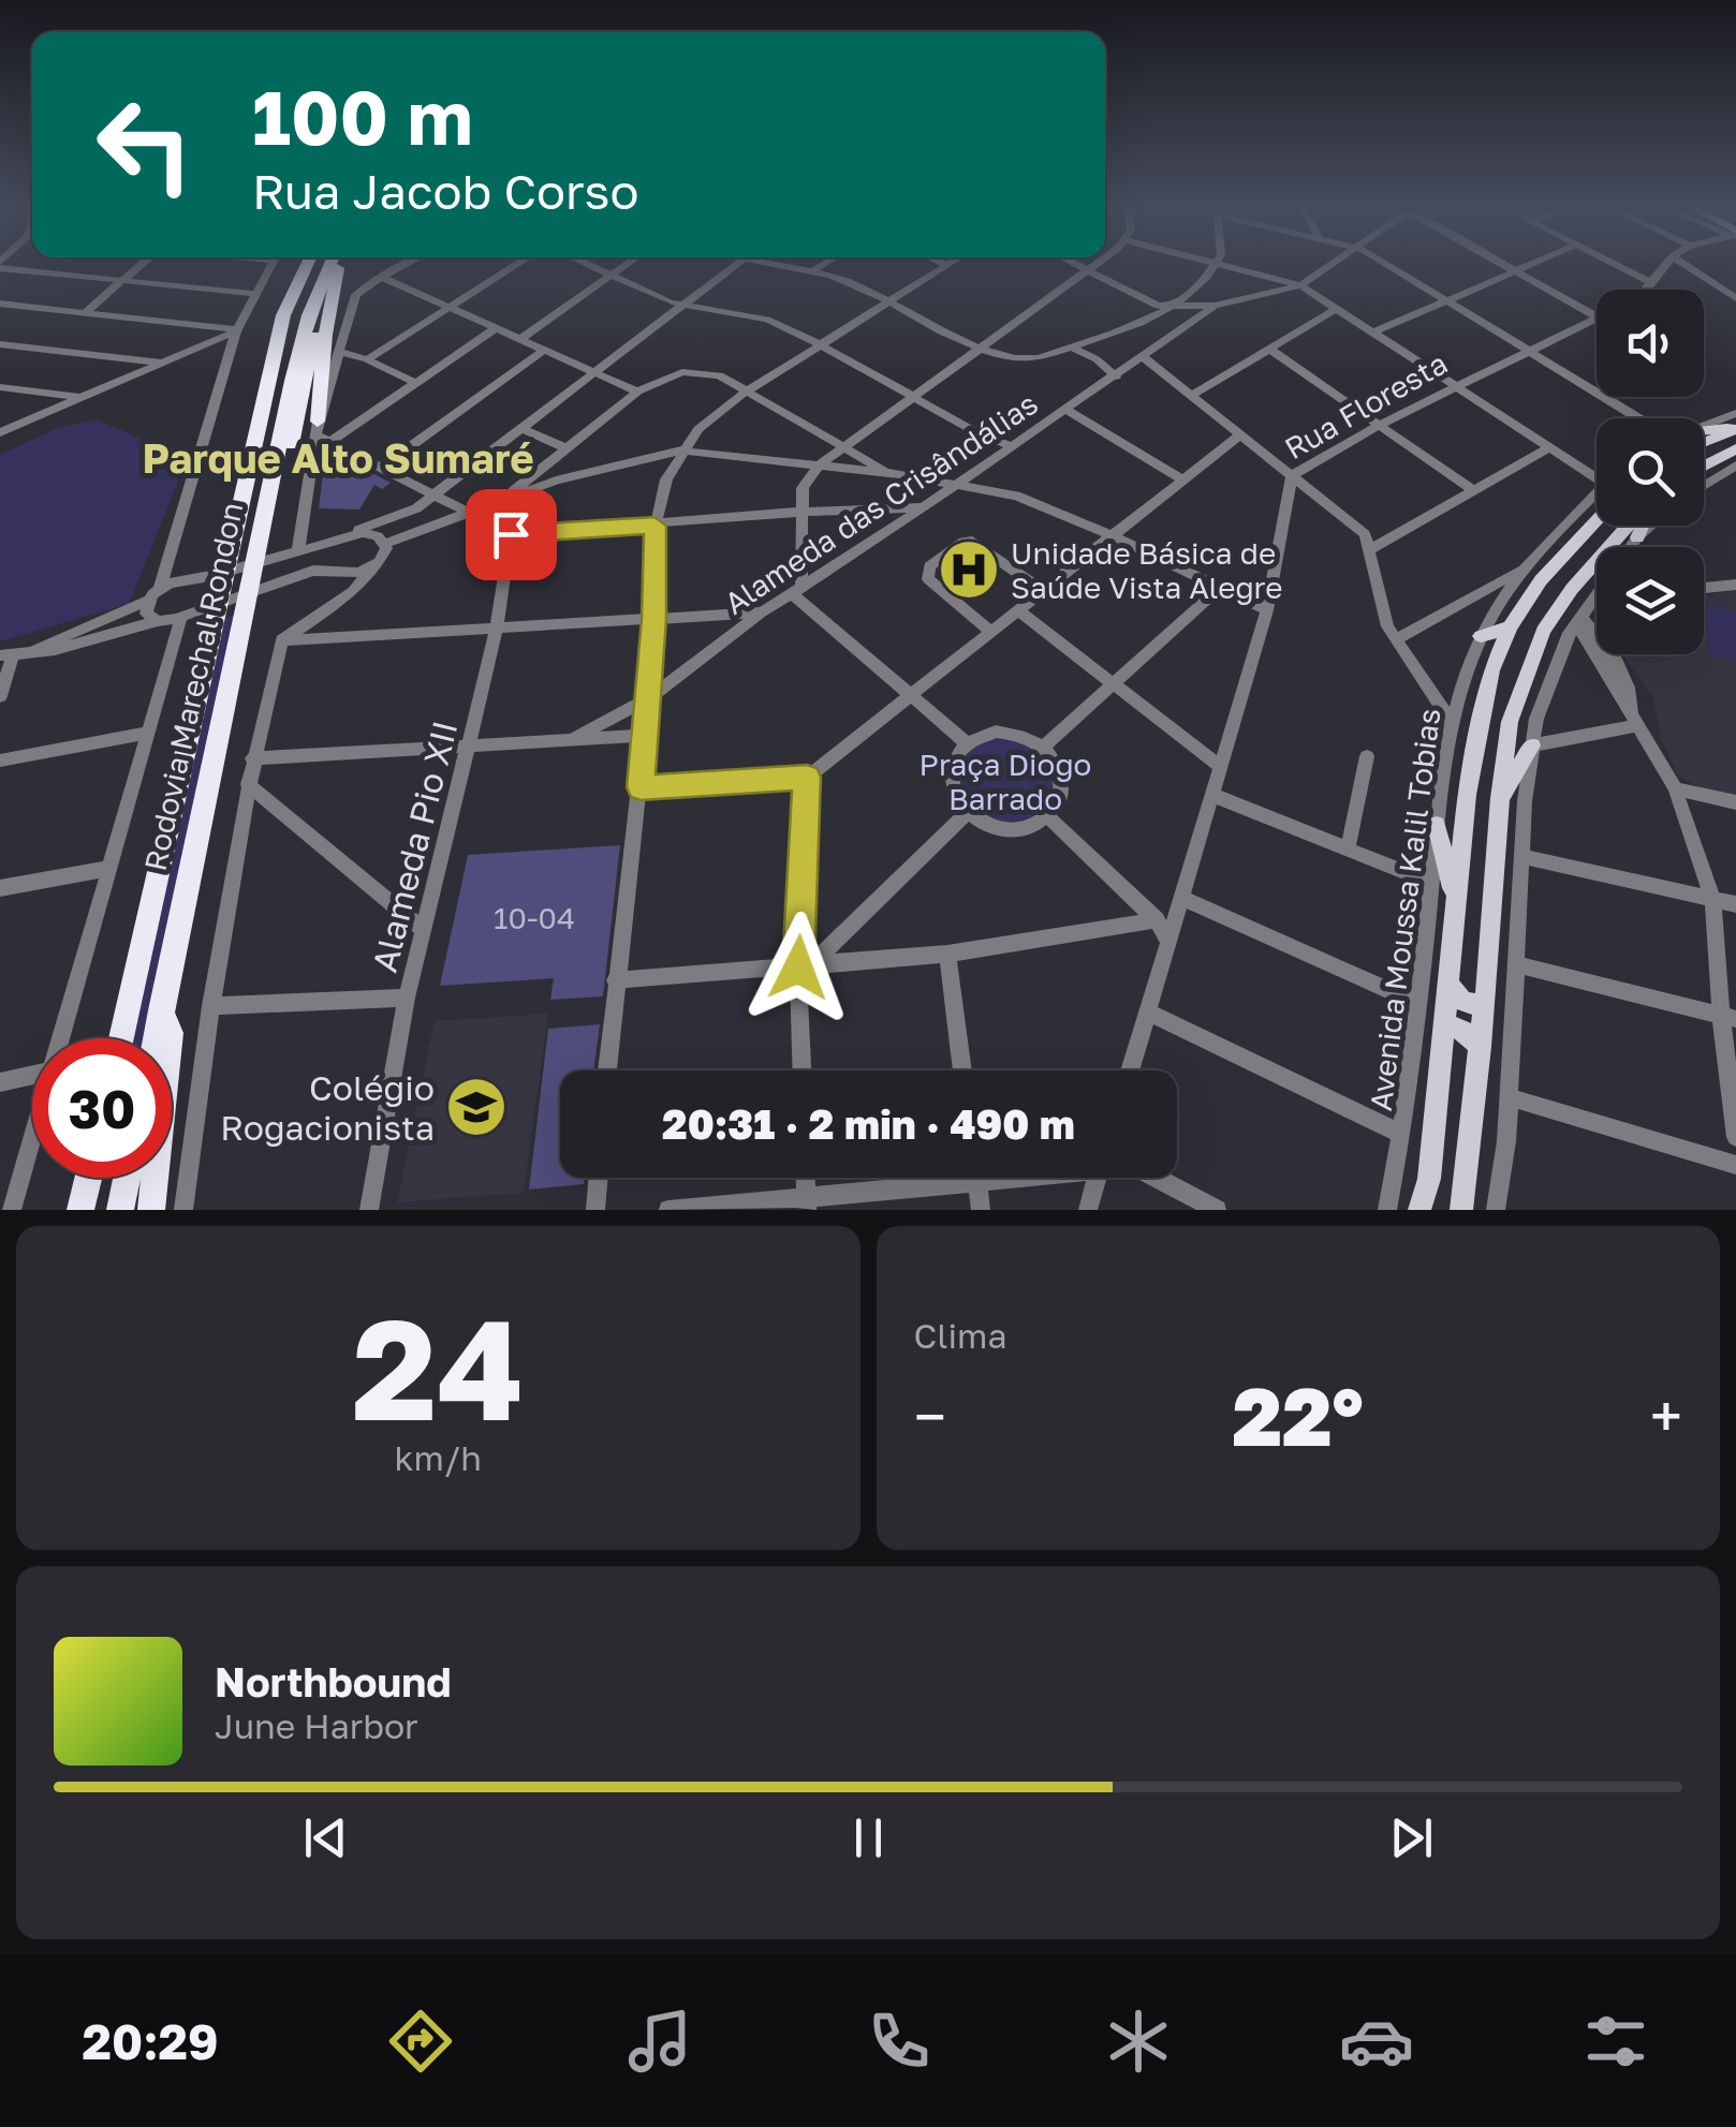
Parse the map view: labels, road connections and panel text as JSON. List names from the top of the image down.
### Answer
{
  "streets": {
    "highway": ["Rodovia Marechal Rondon"],
    "street": [
      "Rua Floresta",
      "Alameda das Crisândálias",
      "Alameda Pio XII",
      "Avenida Moussa Kalil Tobias"
    ]
  },
  "districts": ["Parque Alto Sumaré"],
  "parks": ["Praça Diogo Barrado"],
  "places": {
    "hospital": ["Unidade Básica de Saúde Vista Alegre"],
    "school or university": ["Colégio Rogacionista"]
  },
  "house_numbers": ["10-04"],
  "page": {
    "turn": ["100 m", "Rua Jacob Corso"],
    "limit": "30",
    "trip": "20:31 · 2 min · 490 m",
    "tile": [
      ["24", "km/h"],
      "Clima"
    ],
    "heat": ["−", "22°", "+"],
    "song": ["Northbound", "June Harbor"],
    "tabs": "20:29"
  }
}
